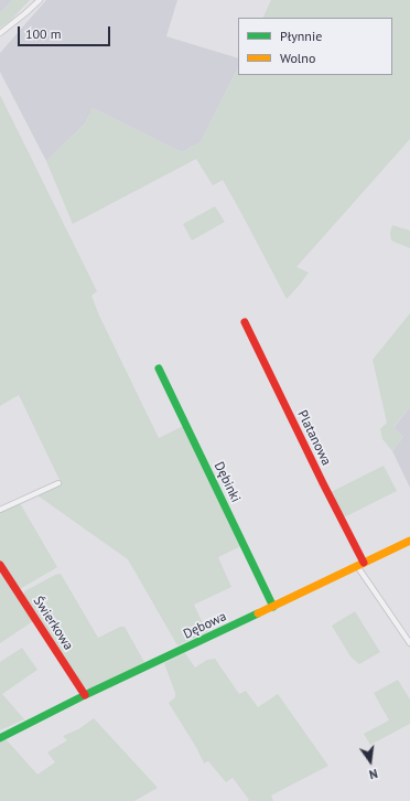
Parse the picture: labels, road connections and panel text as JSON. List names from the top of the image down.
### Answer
{
  "streets": {
    "street": [
      "Platanowa",
      "Dębinki",
      "Świerkowa",
      "Dębowa"
    ]
  },
  "crossings": [
    ["Platanowa", "Dębowa"],
    ["Dębinki", "Dębowa"],
    ["Świerkowa", "Dębowa"]
  ],
  "legend": ["Płynnie", "Wolno"],
  "scale_bar": "100 m",
  "north": "bottom"
}
